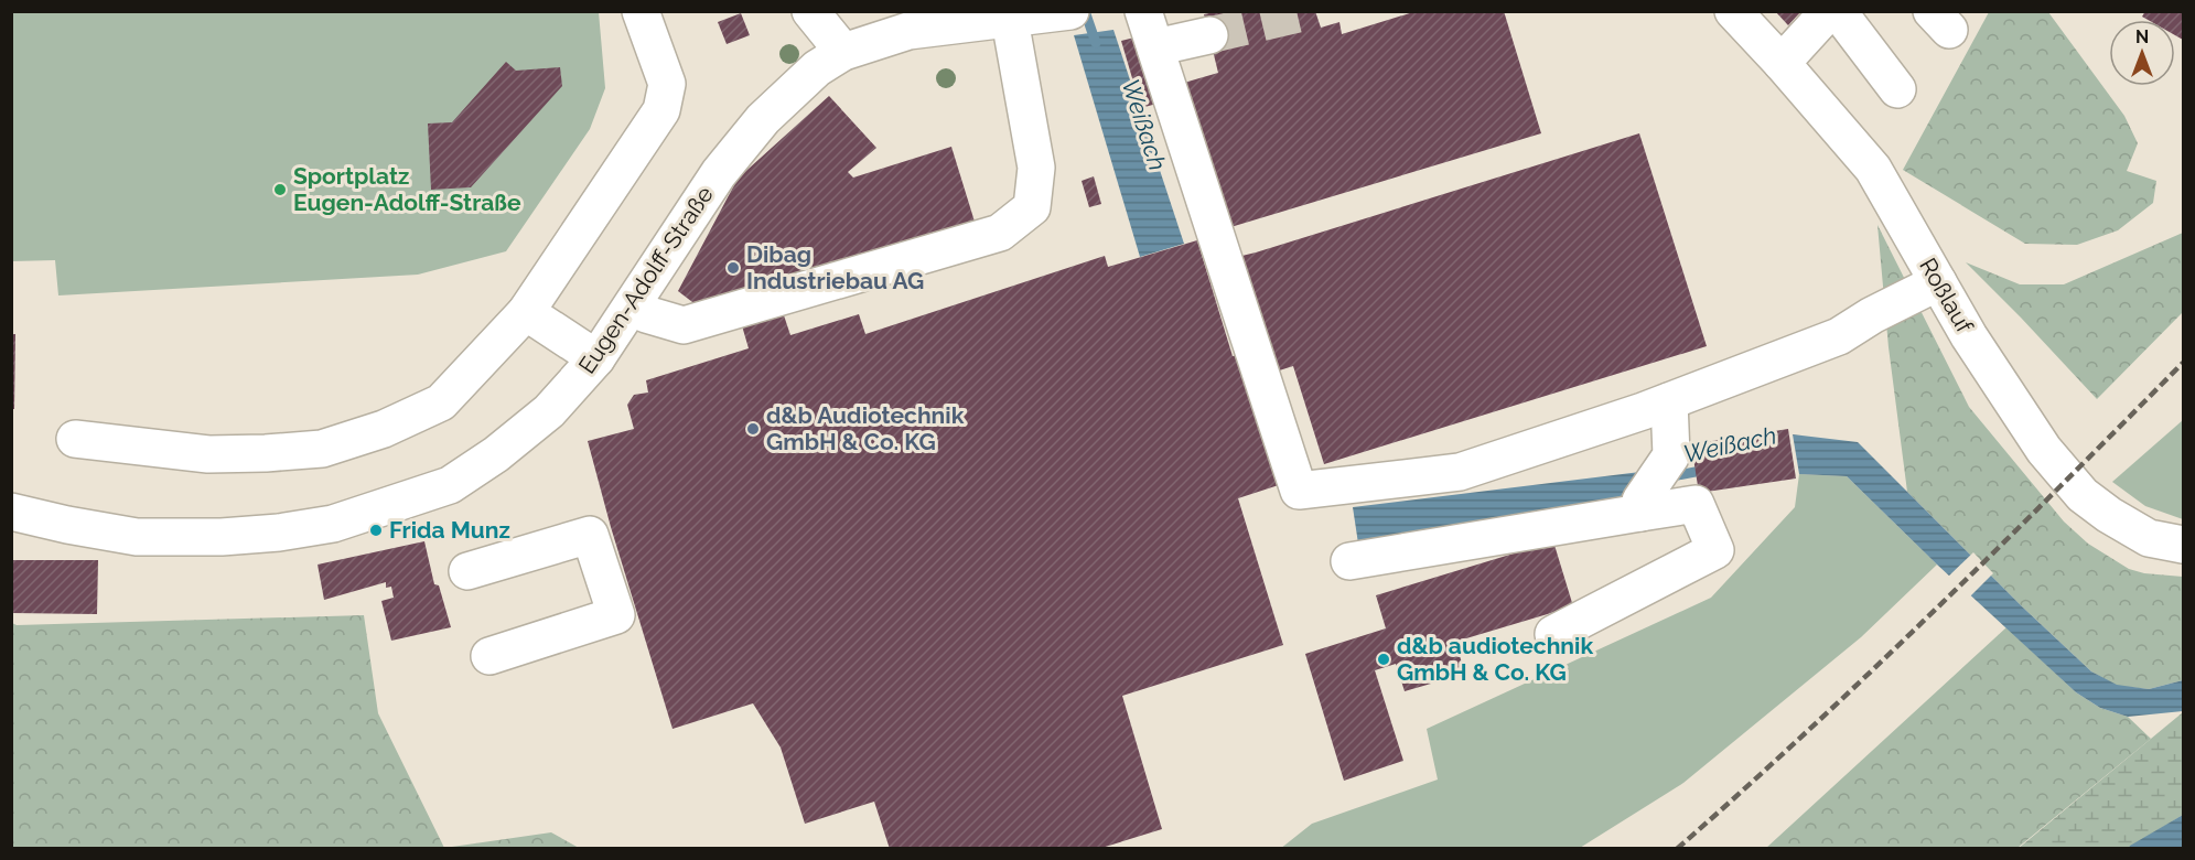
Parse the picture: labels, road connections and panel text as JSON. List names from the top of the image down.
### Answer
{
  "streets": {
    "street": ["Eugen-Adolff-Straße", "Roßlauf"]
  },
  "water": ["Weißach"],
  "places": [
    "Sportplatz Eugen-Adolff-Straße",
    "Dibag Industriebau AG",
    "d&b Audiotechnik GmbH & Co. KG",
    "Frida Munz",
    "d&b audiotechnik GmbH & Co. KG"
  ],
  "north": "top"
}
